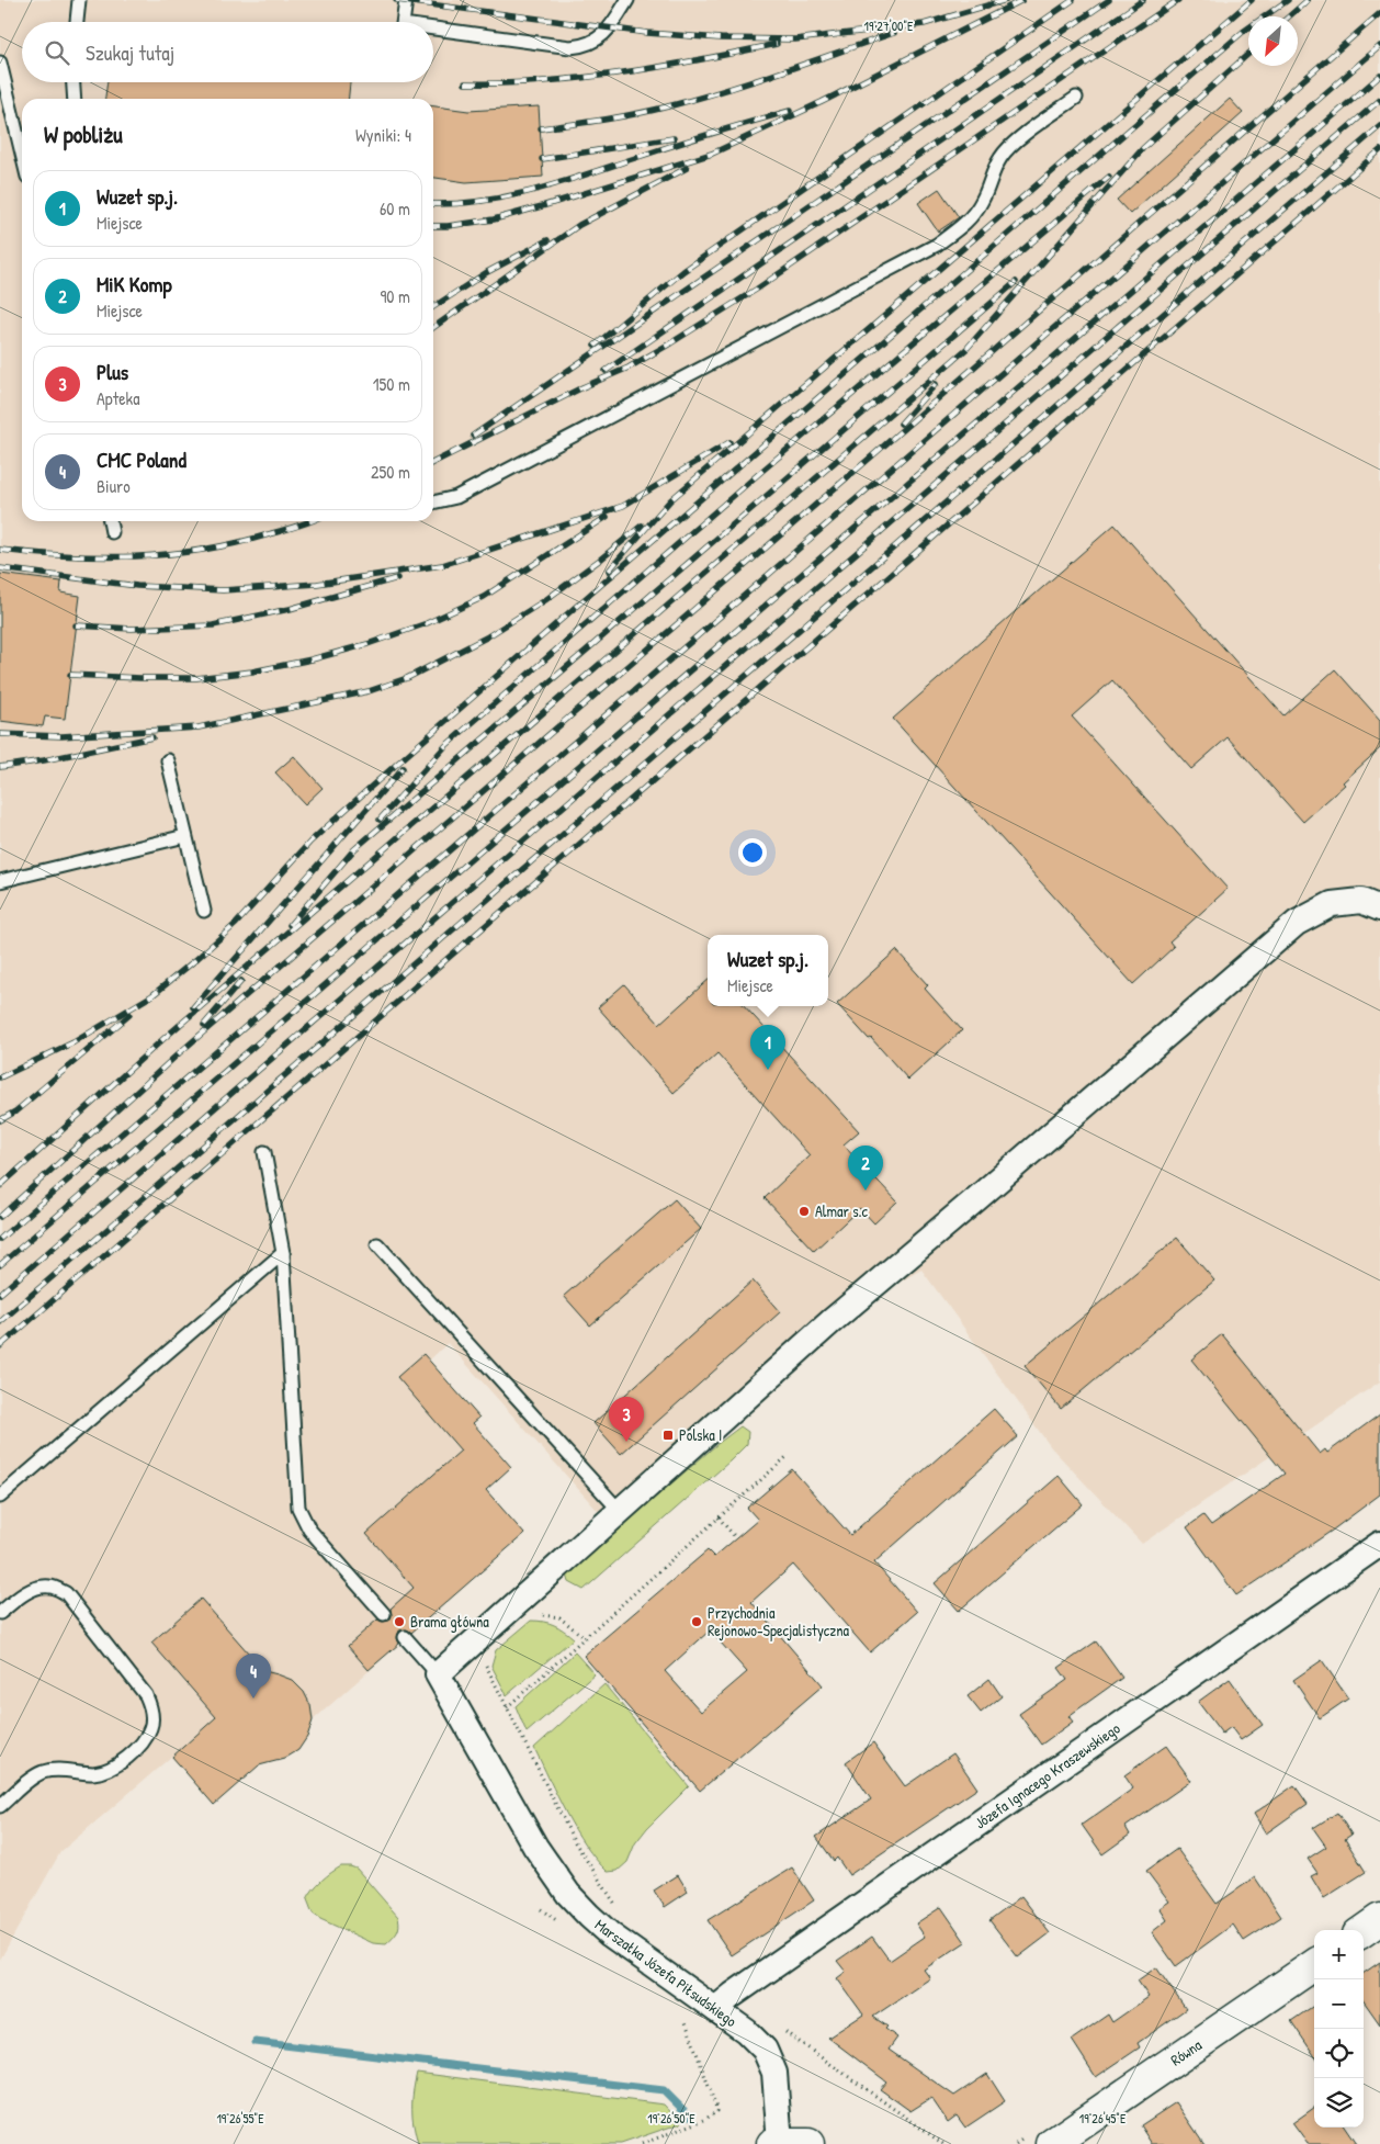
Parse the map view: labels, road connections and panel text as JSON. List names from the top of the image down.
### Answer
{
  "streets": {
    "street": ["Józefa Ignacego Kraszewskiego", "Marszałka Józefa Piłsudskiego", "Równa"]
  },
  "crossings": [
    ["Józefa Ignacego Kraszewskiego", "Marszałka Józefa Piłsudskiego"]
  ],
  "places": {
    "other": ["Almar s.c", "Brama główna", "Przychodnia Rejonowo-Specjalistyczna"],
    "transit": ["Polska I"]
  },
  "north": "bottom left",
  "page": {
    "search": "Szukaj tutaj",
    "heading": ["W pobliżu", "Wyniki: 4"],
    "list": [
      {
        "mark": "1",
        "name": "Wuzet sp.j.",
        "note": "Miejsce",
        "value": "60 m"
      },
      {
        "mark": "2",
        "name": "MiK Komp",
        "note": "Miejsce",
        "value": "90 m"
      },
      {
        "mark": "3",
        "name": "Plus",
        "note": "Apteka",
        "value": "150 m"
      },
      {
        "mark": "4",
        "name": "CMC Poland",
        "note": "Biuro",
        "value": "250 m"
      }
    ],
    "popup": ["Wuzet sp.j.", "Miejsce"],
    "pins": [
      "1",
      "2",
      "3",
      "4"
    ],
    "map_buttons": ["+", "−"]
  },
  "coordinates": [
    "19°27'00\"E",
    "19°26'55\"E",
    "19°26'50\"E",
    "19°26'45\"E"
  ]
}
